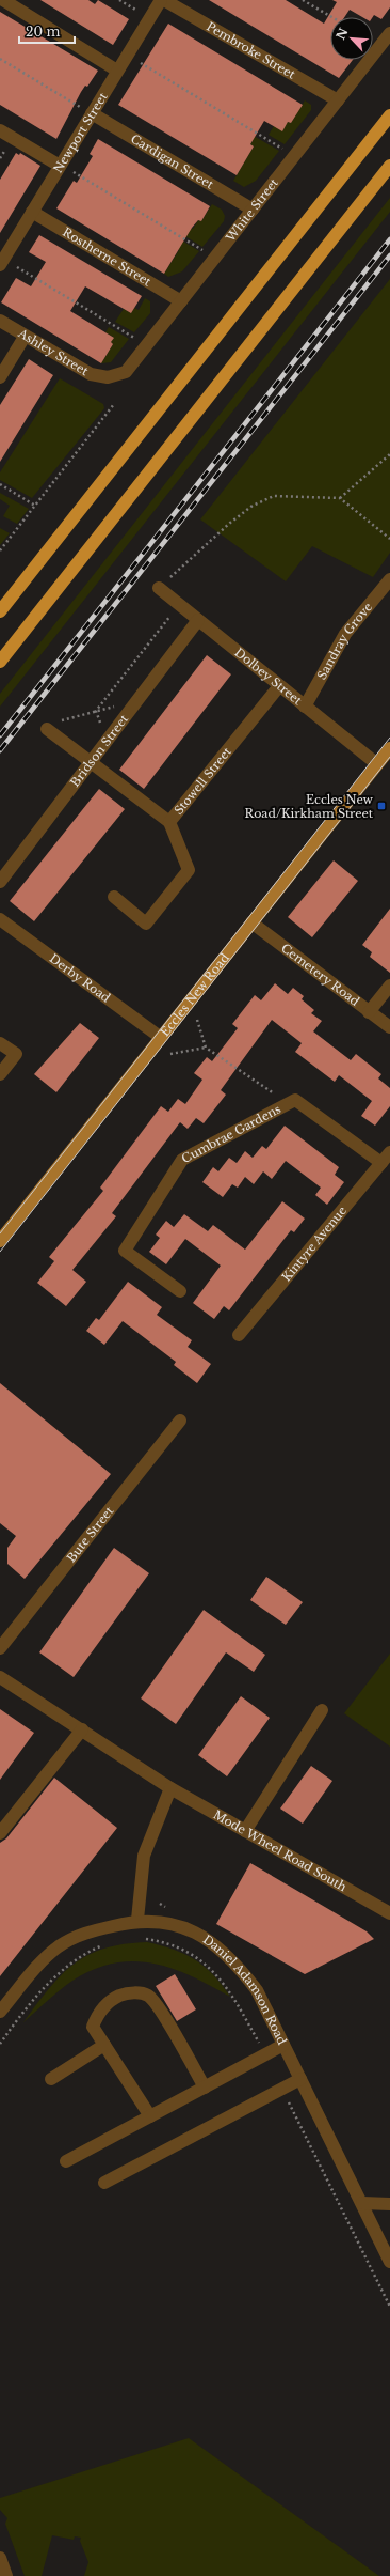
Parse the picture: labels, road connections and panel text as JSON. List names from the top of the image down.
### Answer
{
  "streets": {
    "main road": ["Eccles New Road"],
    "street": [
      "Pembroke Street",
      "Newport Street",
      "Cardigan Street",
      "White Street",
      "Rostherne Street",
      "Ashley Street",
      "Sandray Grove",
      "Dolbey Street",
      "Bridson Street",
      "Stowell Street",
      "Cemetery Road",
      "Derby Road",
      "Cumbrae Gardens",
      "Kintyre Avenue",
      "Bute Street",
      "Mode Wheel Road South",
      "Daniel Adamson Road"
    ]
  },
  "crossings": [
    ["Pembroke Street", "White Street"],
    ["Newport Street", "Cardigan Street"],
    ["Newport Street", "Rostherne Street"],
    ["Cardigan Street", "White Street"],
    ["White Street", "Rostherne Street"],
    ["White Street", "Ashley Street"],
    ["Sandray Grove", "Dolbey Street"],
    ["Dolbey Street", "Bridson Street"],
    ["Dolbey Street", "Stowell Street"],
    ["Dolbey Street", "Eccles New Road"],
    ["Cemetery Road", "Eccles New Road"],
    ["Derby Road", "Eccles New Road"],
    ["Cumbrae Gardens", "Kintyre Avenue"]
  ],
  "places": {
    "transit": ["Eccles New Road/Kirkham Street"]
  },
  "scale_bar": "20 m",
  "north": "top left"
}
